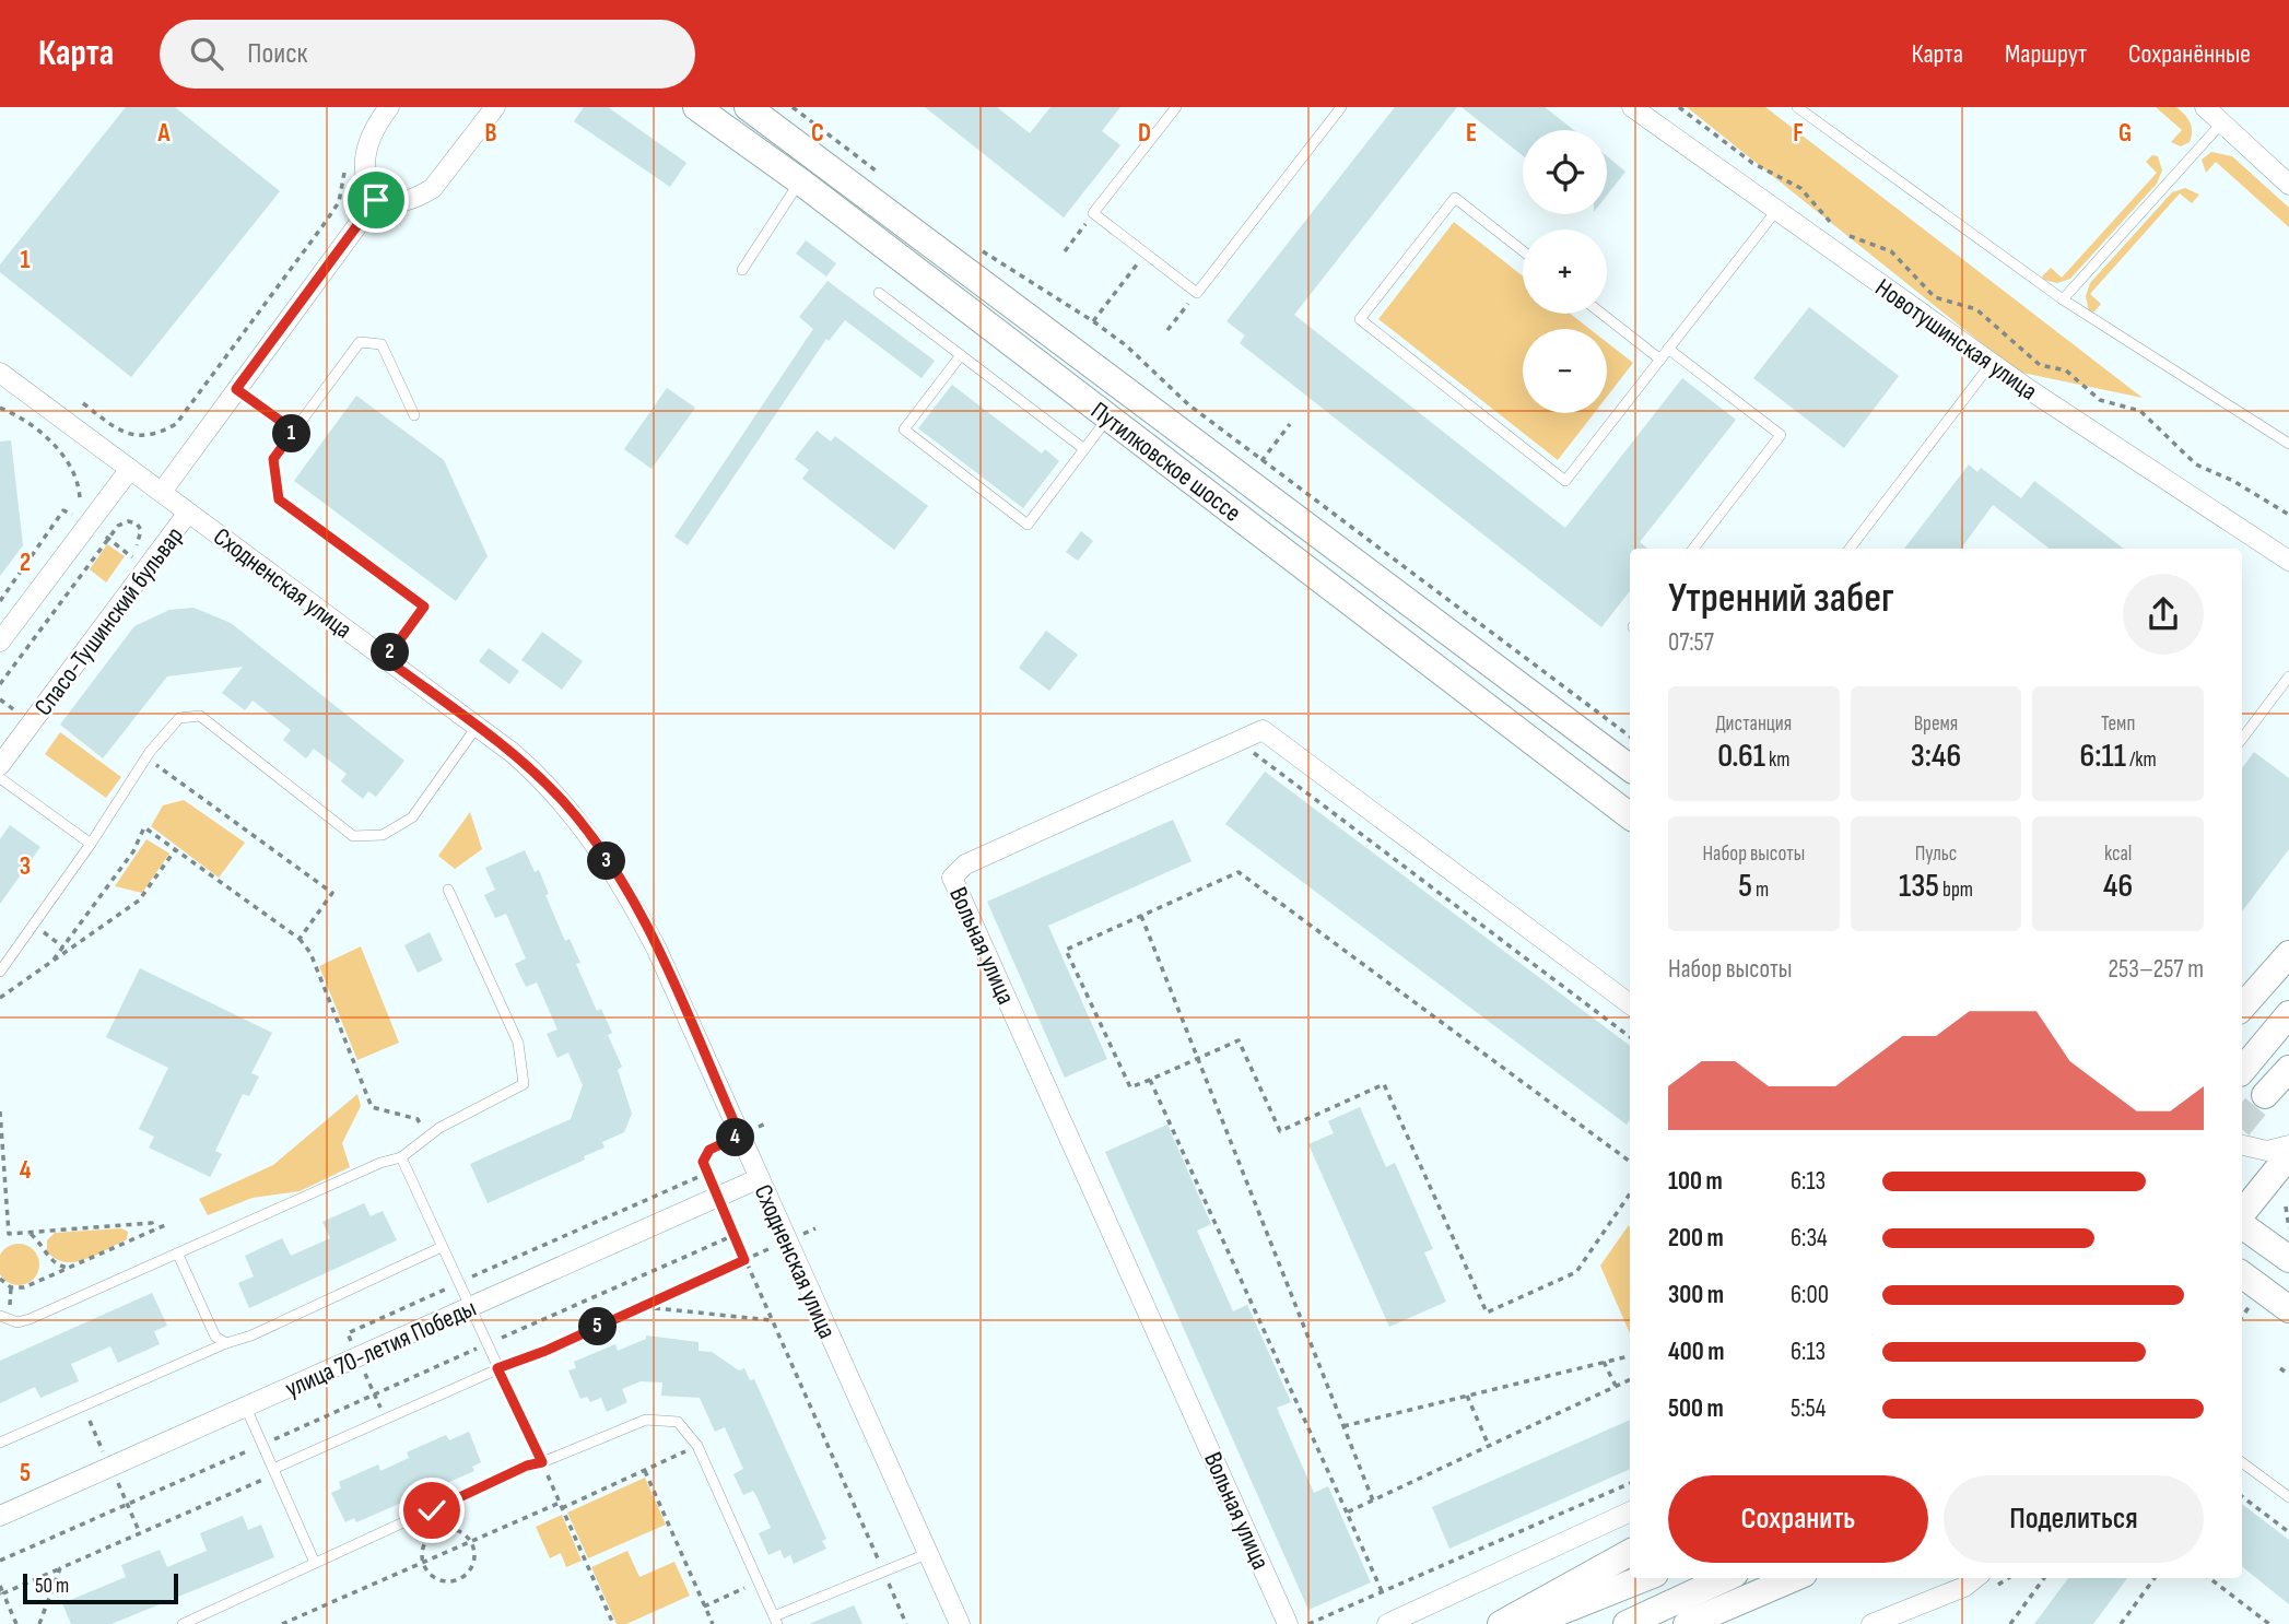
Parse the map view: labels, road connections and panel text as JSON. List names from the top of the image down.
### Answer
{
  "streets": {
    "main road": ["Путилковское шоссе"],
    "street": [
      "Новотушинская улица",
      "Сходненская улица",
      "Спасо-Тушинский бульвар",
      "Вольная улица",
      "улица 70-летия Победы"
    ]
  },
  "crossings": [
    ["Сходненская улица", "Спасо-Тушинский бульвар"],
    ["Сходненская улица", "улица 70-летия Победы"]
  ],
  "scale_bar": "50 m",
  "page": {
    "header": "Карта",
    "search": "Поиск",
    "nav": ["Карта", "Маршрут", "Сохранённые"],
    "map_buttons": ["+", "−"],
    "pins": [
      "1",
      "2",
      "3",
      "4",
      "5"
    ],
    "heading": ["Утренний забег", "07:57"],
    "stats": [
      ["Дистанция", "0.61 km"],
      ["Время", "3:46"],
      ["Темп", "6:11 /km"],
      ["Набор высоты", "5 m"],
      ["Пульс", "135 bpm"],
      ["kcal", "46"]
    ],
    "chart": ["Набор высоты", "253–257 m"],
    "list": [
      {
        "name": "100 m",
        "note": "6:13"
      },
      {
        "name": "200 m",
        "note": "6:34"
      },
      {
        "name": "300 m",
        "note": "6:00"
      },
      {
        "name": "400 m",
        "note": "6:13"
      },
      {
        "name": "500 m",
        "note": "5:54"
      }
    ],
    "buttons": ["Сохранить", "Поделиться"],
    "scale": "50 m"
  },
  "grid": {
    "columns": [
      "A",
      "B",
      "C",
      "D",
      "E",
      "F",
      "G"
    ],
    "rows": [
      "1",
      "2",
      "3",
      "4",
      "5"
    ]
  }
}
